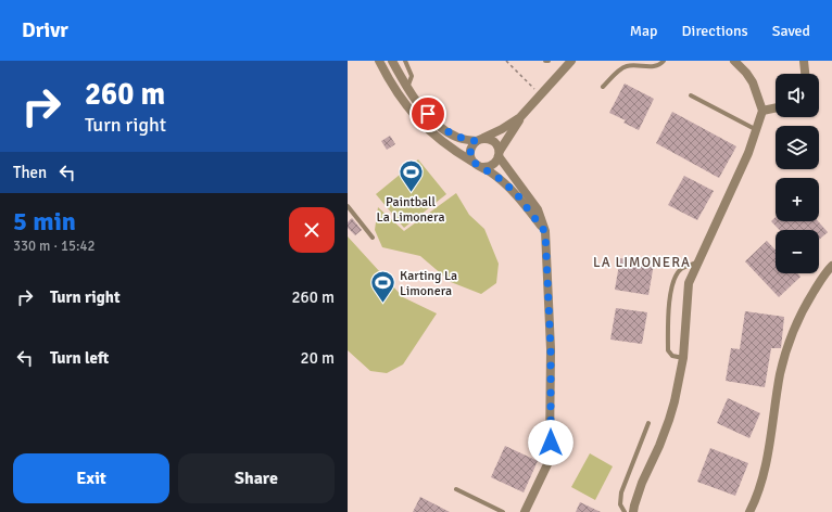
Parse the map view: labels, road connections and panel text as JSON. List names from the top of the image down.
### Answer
{
  "districts": ["LA LIMONERA"],
  "places": {
    "sports": ["Paintball La Limonera", "Karting La Limonera"]
  },
  "page": {
    "header": "Drivr",
    "nav": ["Map", "Directions", "Saved"],
    "turn": ["260 m", "Turn right"],
    "map_buttons": ["+", "−"],
    "then": "Then",
    "heading": ["5 min", "330 m · 15:42"],
    "list": [
      {
        "name": "Turn right",
        "value": "260 m"
      },
      {
        "name": "Turn left",
        "value": "20 m"
      }
    ],
    "buttons": ["Exit", "Share"]
  }
}
